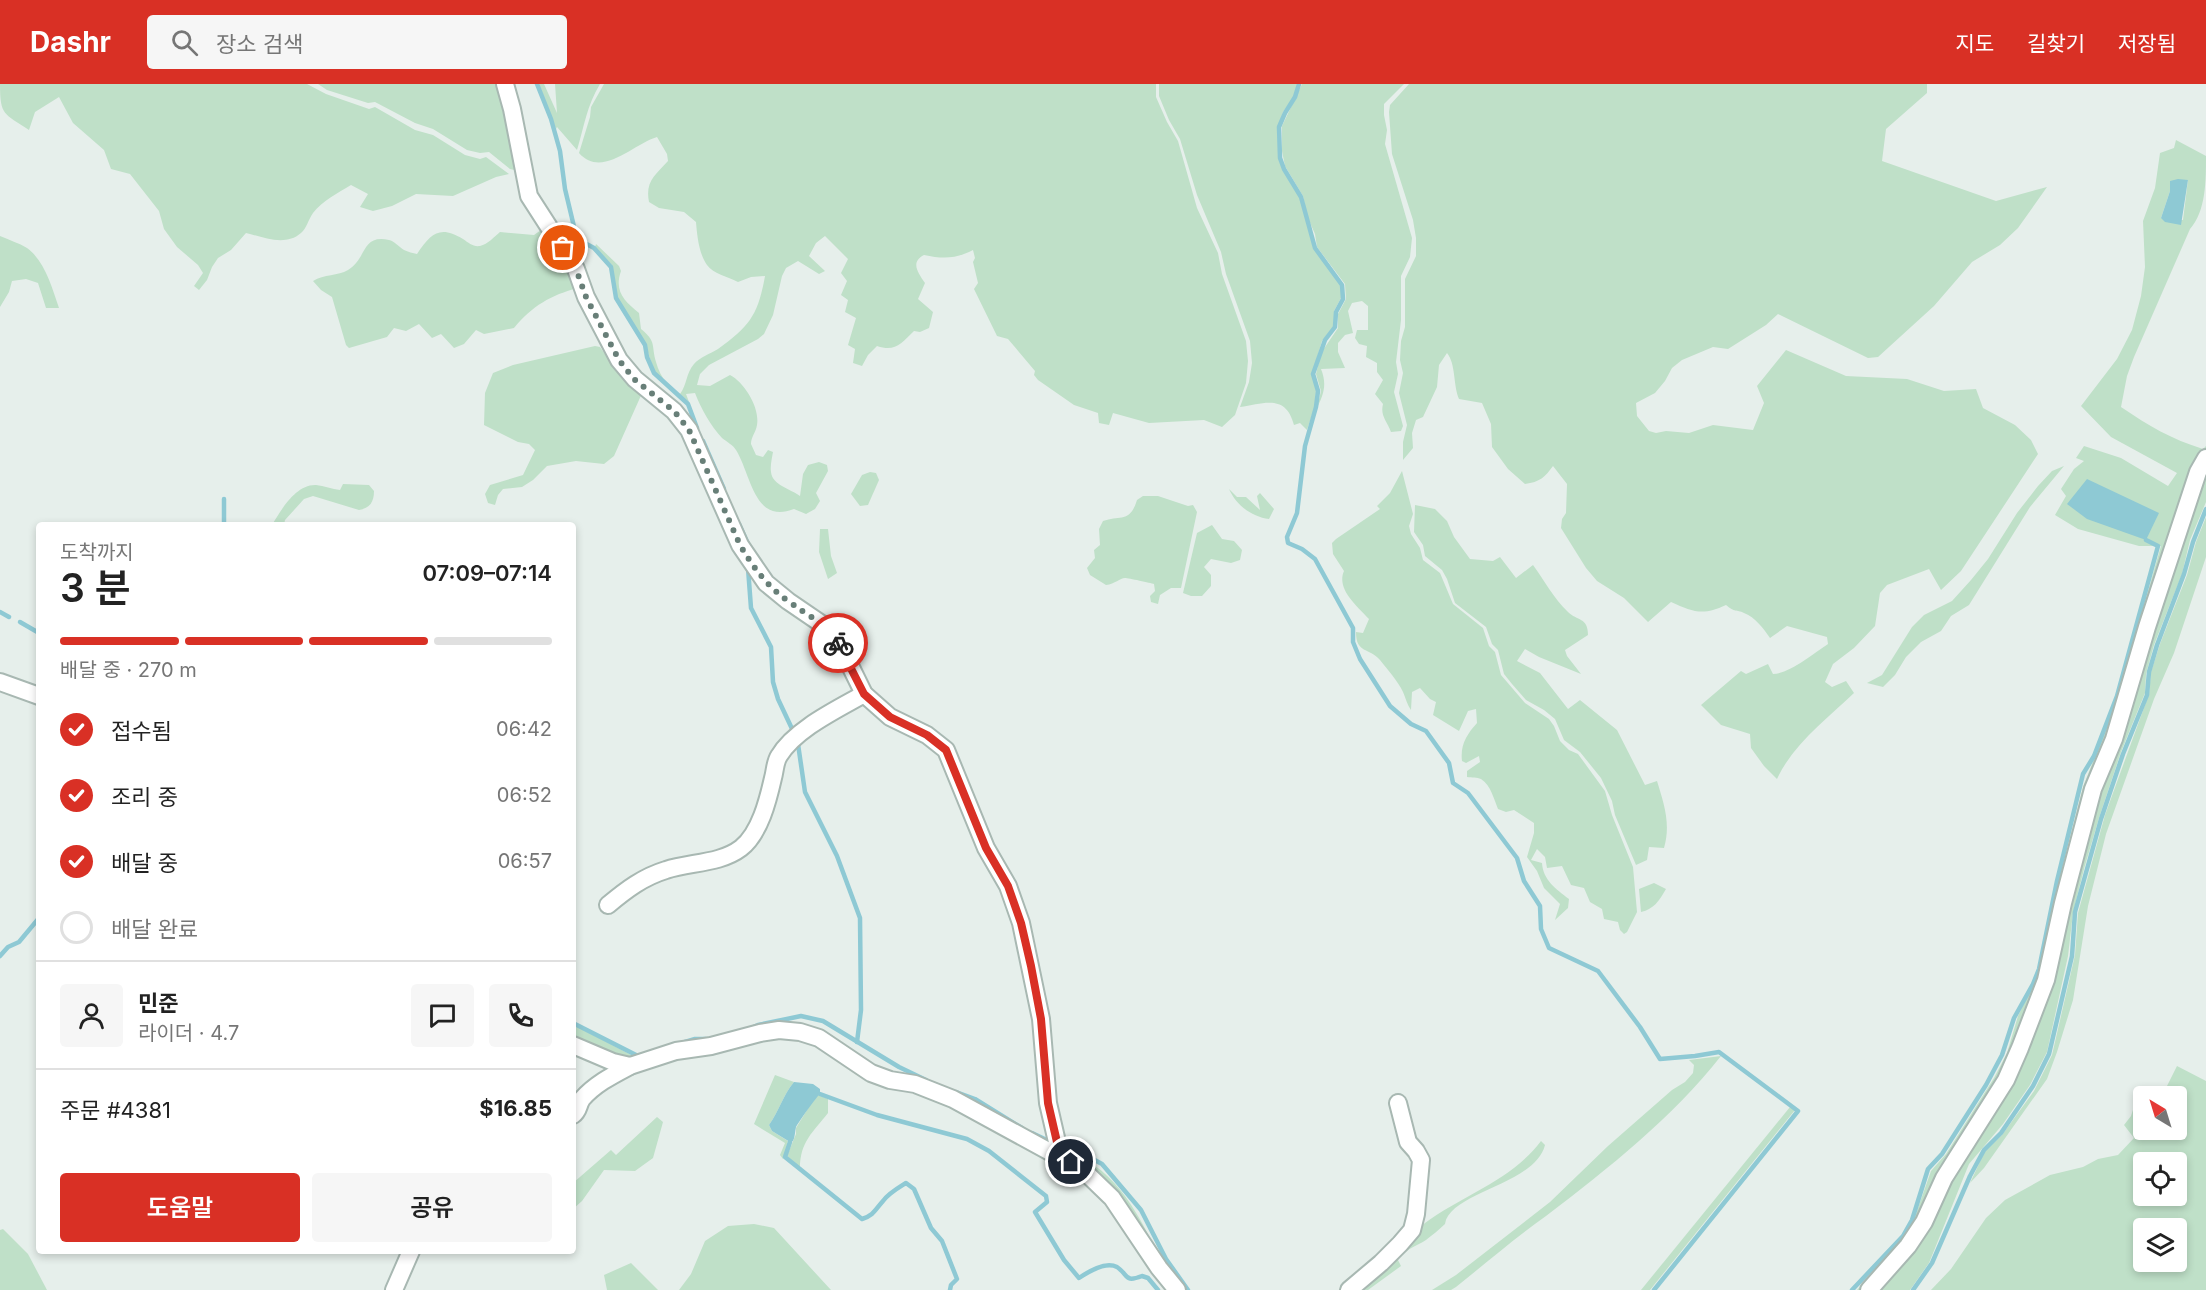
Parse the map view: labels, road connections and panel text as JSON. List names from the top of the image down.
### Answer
{
  "north": "top left",
  "page": {
    "header": "Dashr",
    "search": "장소 검색",
    "nav": ["지도", "길찾기", "저장됨"],
    "heading": ["3 분", "도착까지", "07:09–07:14"],
    "panel": [
      "민준",
      "라이더 · 4.7",
      "주문 #4381",
      "$16.85"
    ],
    "bar": "배달 중 · 270 m",
    "list": [
      ["접수됨", "06:42"],
      ["조리 중", "06:52"],
      ["배달 중", "06:57"],
      "배달 완료"
    ],
    "buttons": ["도움말", "공유"]
  }
}
